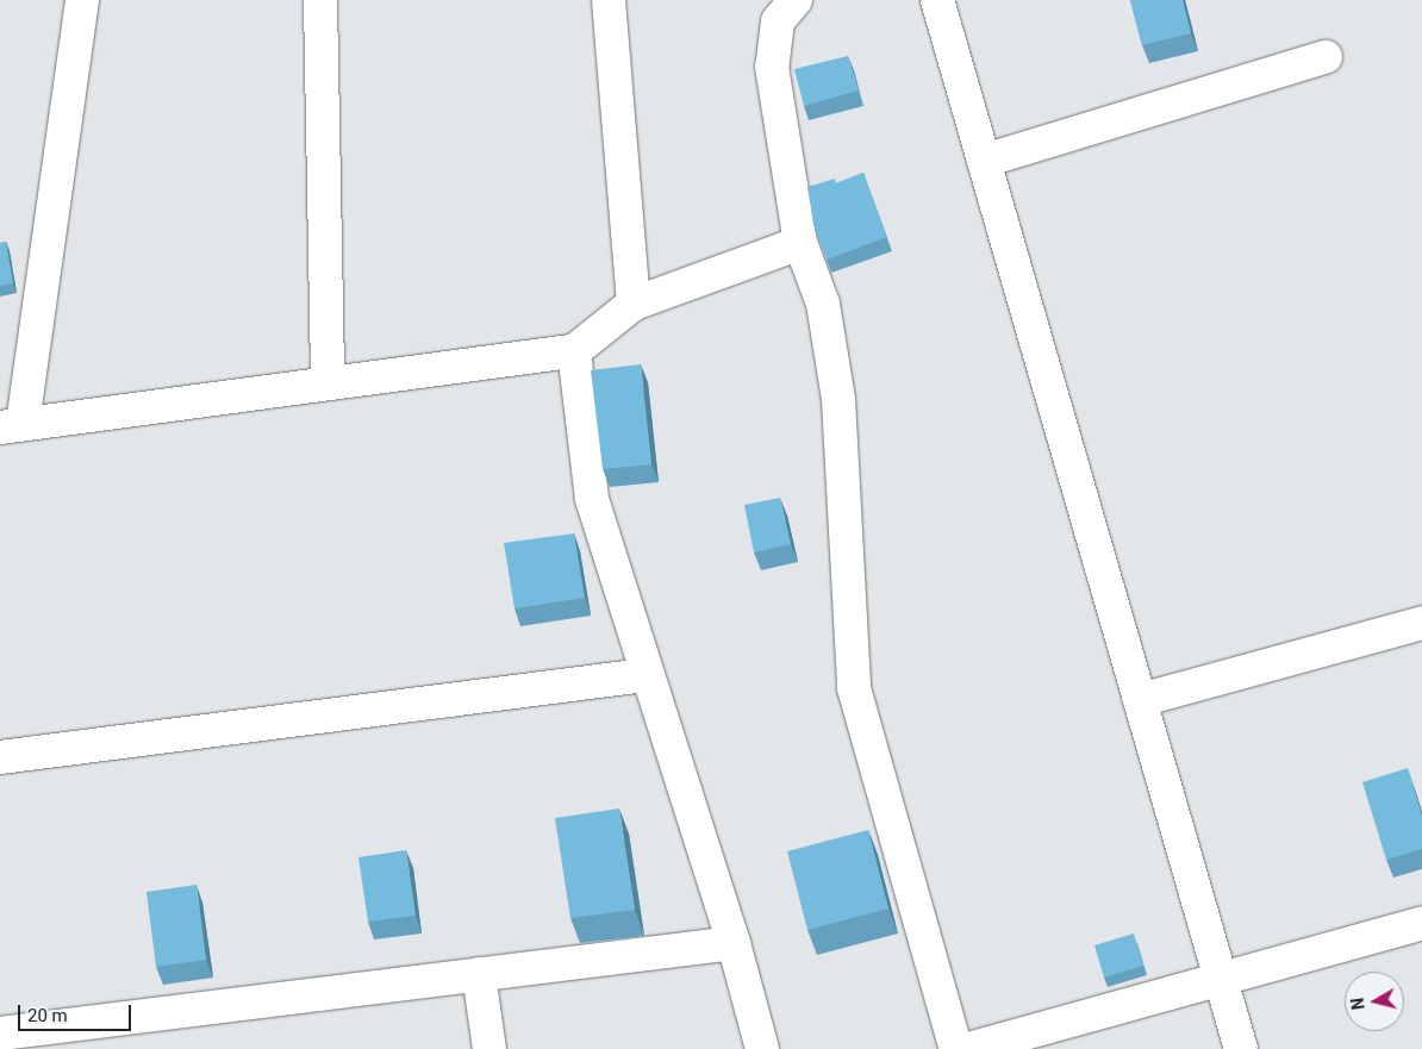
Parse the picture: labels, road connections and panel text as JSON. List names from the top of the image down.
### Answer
{
  "scale_bar": "20 m",
  "north": "left"
}
